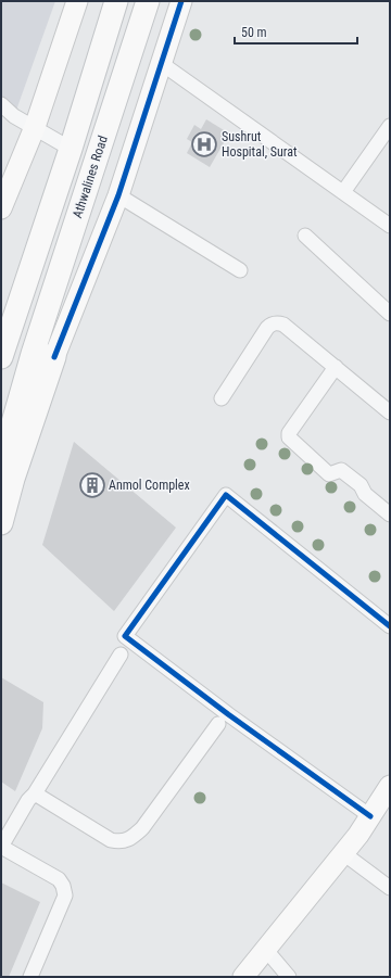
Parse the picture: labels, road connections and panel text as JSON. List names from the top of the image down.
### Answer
{
  "streets": {
    "main road": ["Athwalines Road"]
  },
  "places": {
    "hospital": ["Sushrut Hospital, Surat"],
    "building": ["Anmol Complex"]
  },
  "scale_bar": "50 m"
}
